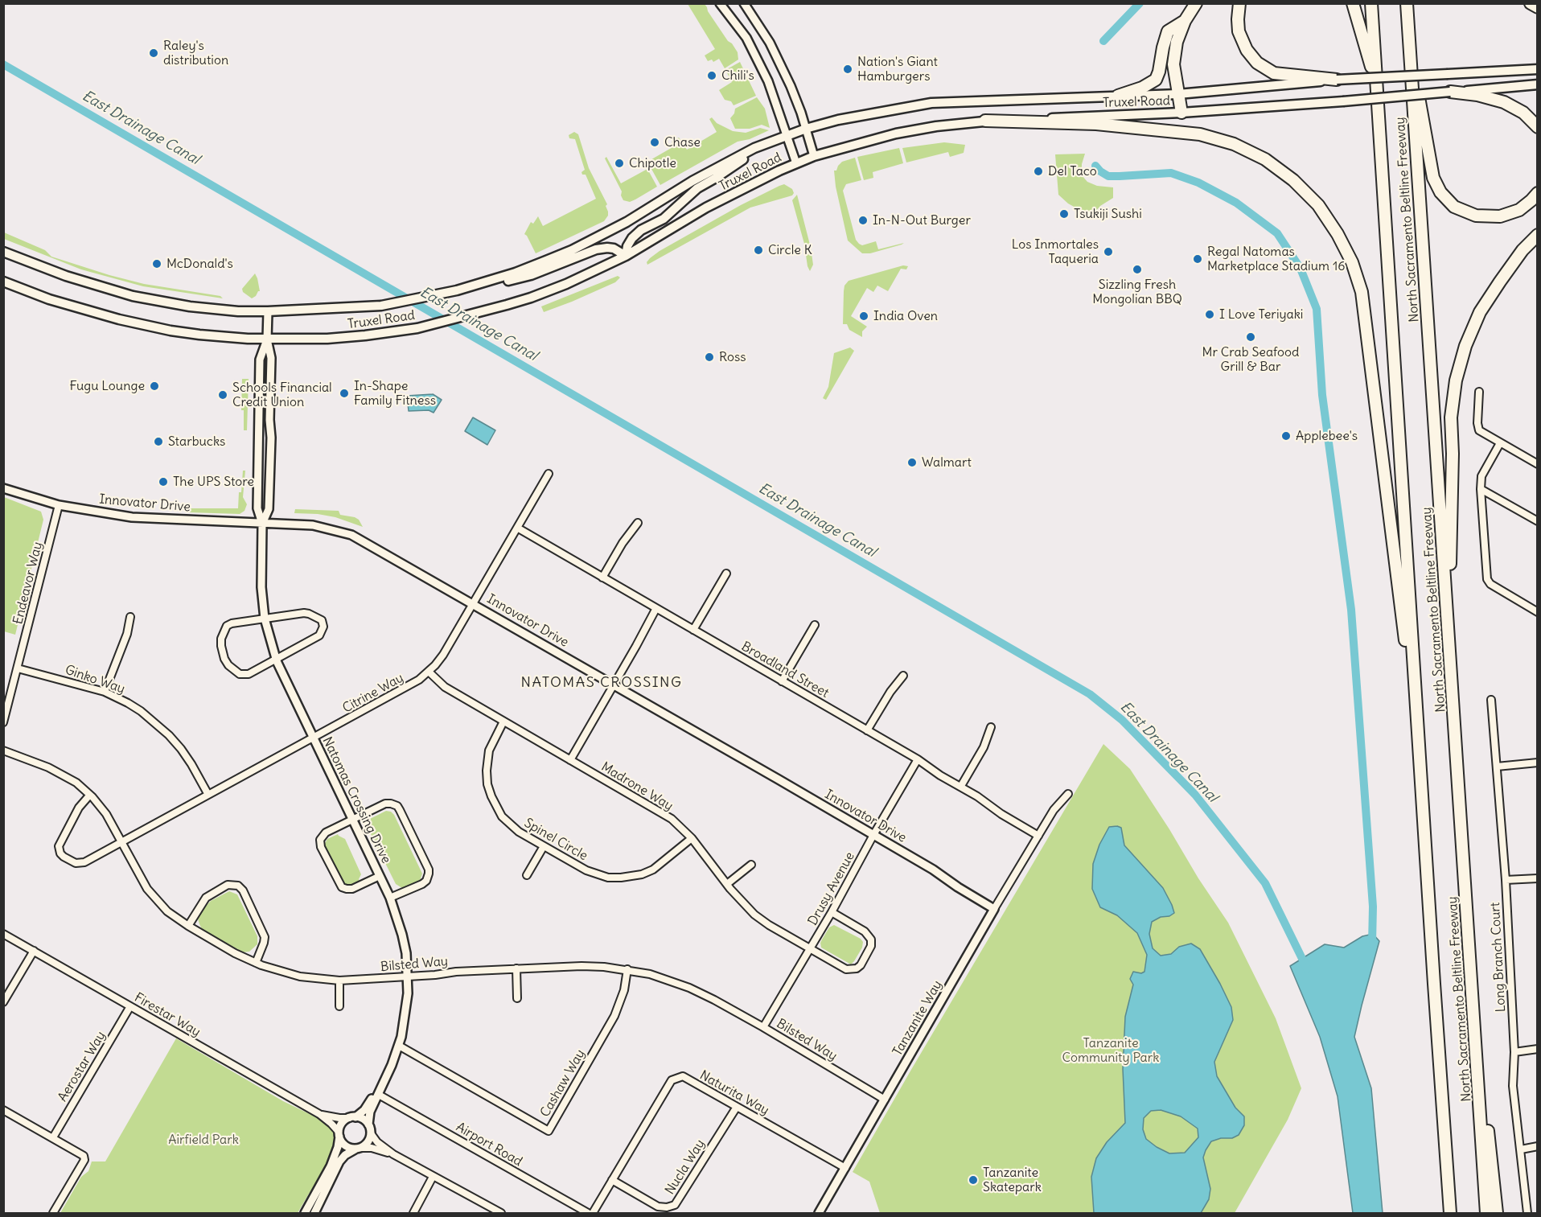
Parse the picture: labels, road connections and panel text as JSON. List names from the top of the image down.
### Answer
{
  "streets": {
    "highway": ["North Sacramento Beltline Freeway"],
    "main road": ["Truxel Road"],
    "street": [
      "Innovator Drive",
      "Endeavor Way",
      "Broadland Street",
      "Ginko Way",
      "Citrine Way",
      "Madrone Way",
      "Natomas Crossing Drive",
      "Spinel Circle",
      "Drusy Avenue",
      "Long Branch Court",
      "Bilsted Way",
      "Firestar Way",
      "Tanzanite Way",
      "Aerostar Way",
      "Cashaw Way",
      "Naturita Way",
      "Airport Road",
      "Nucla Way"
    ]
  },
  "crossings": [
    ["Truxel Road", "Natomas Crossing Drive"],
    ["Innovator Drive", "Endeavor Way"],
    ["Innovator Drive", "Citrine Way"],
    ["Innovator Drive", "Natomas Crossing Drive"],
    ["Innovator Drive", "Drusy Avenue"],
    ["Innovator Drive", "Tanzanite Way"],
    ["Endeavor Way", "Ginko Way"],
    ["Broadland Street", "Citrine Way"],
    ["Broadland Street", "Drusy Avenue"],
    ["Broadland Street", "Tanzanite Way"],
    ["Ginko Way", "Citrine Way"],
    ["Citrine Way", "Madrone Way"],
    ["Citrine Way", "Natomas Crossing Drive"],
    ["Citrine Way", "Bilsted Way"],
    ["Madrone Way", "Spinel Circle"],
    ["Madrone Way", "Drusy Avenue"],
    ["Natomas Crossing Drive", "Bilsted Way"],
    ["Natomas Crossing Drive", "Firestar Way"],
    ["Natomas Crossing Drive", "Cashaw Way"],
    ["Natomas Crossing Drive", "Airport Road"],
    ["Drusy Avenue", "Bilsted Way"],
    ["Bilsted Way", "Tanzanite Way"],
    ["Bilsted Way", "Cashaw Way"],
    ["Firestar Way", "Aerostar Way"],
    ["Tanzanite Way", "Naturita Way"],
    ["Naturita Way", "Nucla Way"]
  ],
  "districts": ["NATOMAS CROSSING"],
  "water": ["East Drainage Canal"],
  "parks": ["Tanzanite Community Park", "Airfield Park"],
  "places": [
    "Raley's distribution",
    "Nation's Giant Hamburgers",
    "Chili's",
    "Chase",
    "Chipotle",
    "Del Taco",
    "Tsukiji Sushi",
    "In-N-Out Burger",
    "Circle K",
    "Los Inmortales Taqueria",
    "Regal Natomas Marketplace Stadium 16",
    "McDonald's",
    "Sizzling Fresh Mongolian BBQ",
    "I Love Teriyaki",
    "India Oven",
    "Mr Crab Seafood Grill & Bar",
    "Ross",
    "Fugu Lounge",
    "In-Shape Family Fitness",
    "Schools Financial Credit Union",
    "Applebee's",
    "Starbucks",
    "Walmart",
    "The UPS Store",
    "Tanzanite Skatepark"
  ]
}
